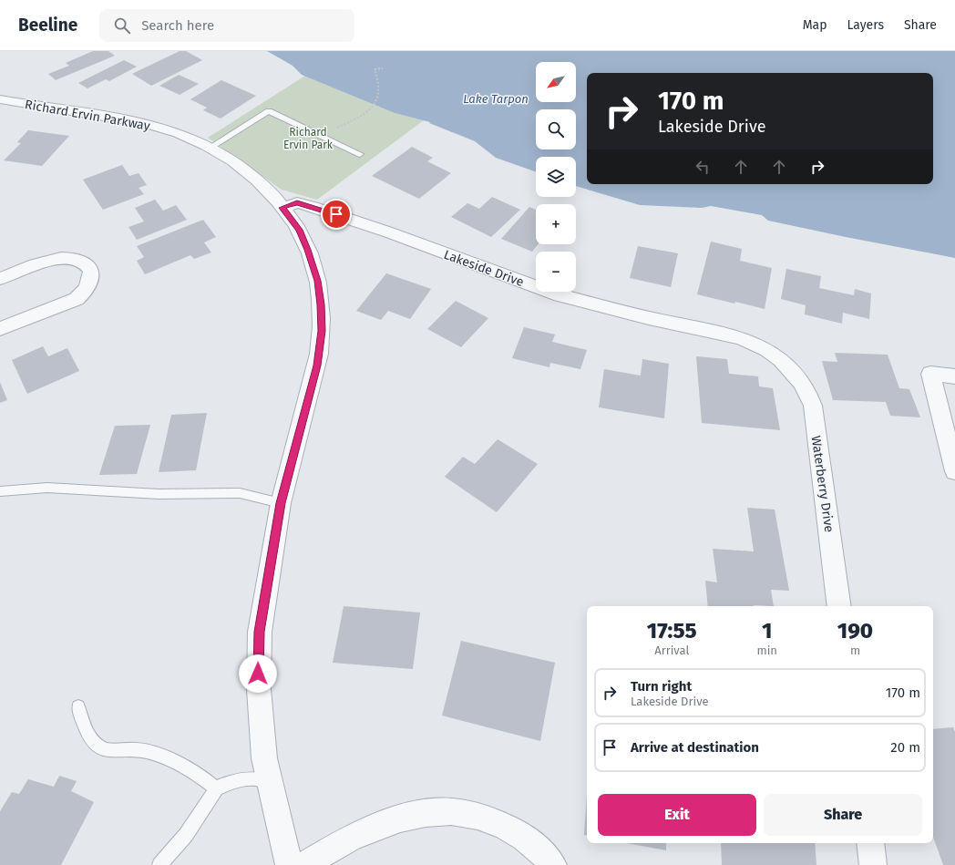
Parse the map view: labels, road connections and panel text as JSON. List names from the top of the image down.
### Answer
{
  "streets": {
    "street": ["Richard Ervin Parkway", "Lakeside Drive", "Waterberry Drive"]
  },
  "crossings": [
    ["Richard Ervin Parkway", "Lakeside Drive"],
    ["Lakeside Drive", "Waterberry Drive"]
  ],
  "water": ["Lake Tarpon"],
  "parks": ["Richard Ervin Park"],
  "north": "bottom left",
  "page": {
    "header": "Beeline",
    "search": "Search here",
    "nav": ["Map", "Layers", "Share"],
    "map_buttons": ["+", "−"],
    "turn": ["170 m", "Lakeside Drive"],
    "eta": [
      "17:55",
      "Arrival",
      "1",
      "min",
      "190",
      "m"
    ],
    "list": [
      {
        "name": "Turn right",
        "note": "Lakeside Drive",
        "value": "170 m"
      },
      {
        "name": "Arrive at destination",
        "value": "20 m"
      }
    ],
    "buttons": ["Exit", "Share"]
  }
}
